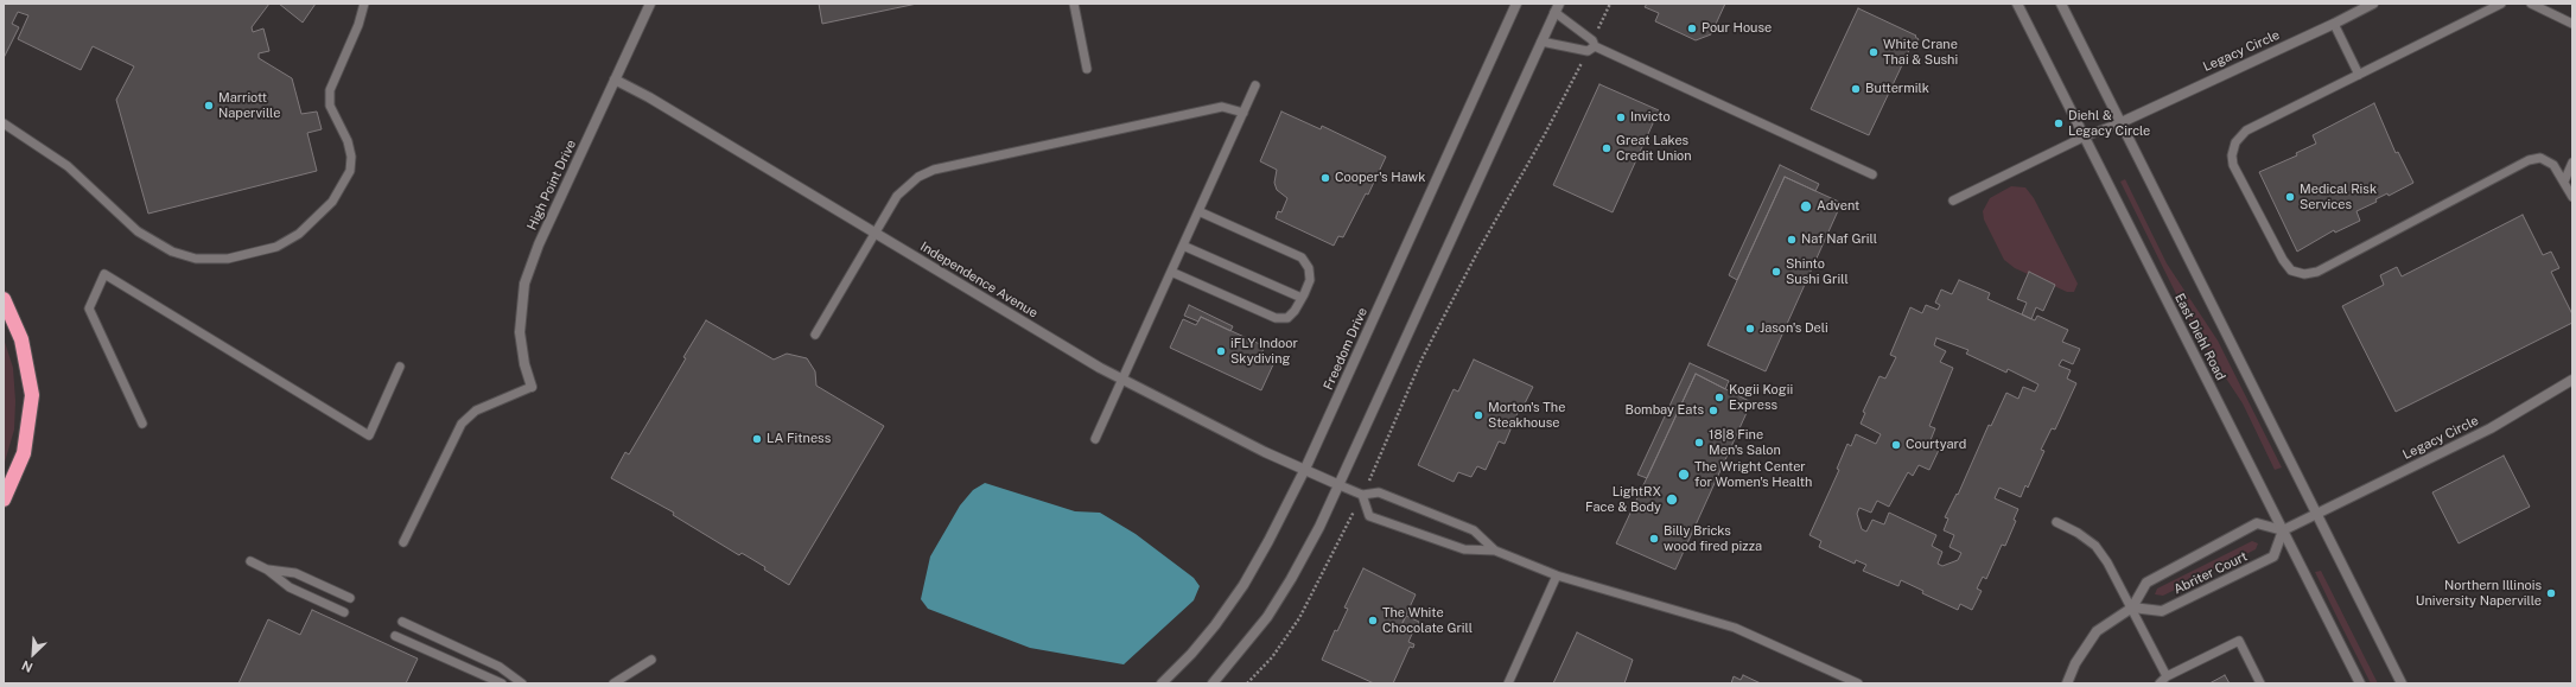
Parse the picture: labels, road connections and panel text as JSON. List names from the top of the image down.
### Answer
{
  "streets": {
    "street": [
      "Legacy Circle",
      "High Point Drive",
      "Independence Avenue",
      "East Diehl Road",
      "Freedom Drive",
      "Abriter Court"
    ]
  },
  "crossings": [
    ["Legacy Circle", "East Diehl Road"],
    ["High Point Drive", "Independence Avenue"],
    ["Independence Avenue", "Freedom Drive"],
    ["East Diehl Road", "Abriter Court"]
  ],
  "places": [
    "Pour House",
    "White Crane Thai & Sushi",
    "Buttermilk",
    "Marriott Naperville",
    "Invicto",
    "Diehl & Legacy Circle",
    "Great Lakes Credit Union",
    "Cooper's Hawk",
    "Medical Risk Services",
    "Advent",
    "Naf Naf Grill",
    "Shinto Sushi Grill",
    "Jason's Deli",
    "iFLY Indoor Skydiving",
    "Kogii Kogii Express",
    "Bombay Eats",
    "Morton's The Steakhouse",
    "LA Fitness",
    "18|8 Fine Men's Salon",
    "Courtyard",
    "The Wright Center for Women's Health",
    "LightRX Face & Body",
    "Billy Bricks wood fired pizza",
    "Northern Illinois University Naperville",
    "The White Chocolate Grill"
  ],
  "north": "bottom left"
}
